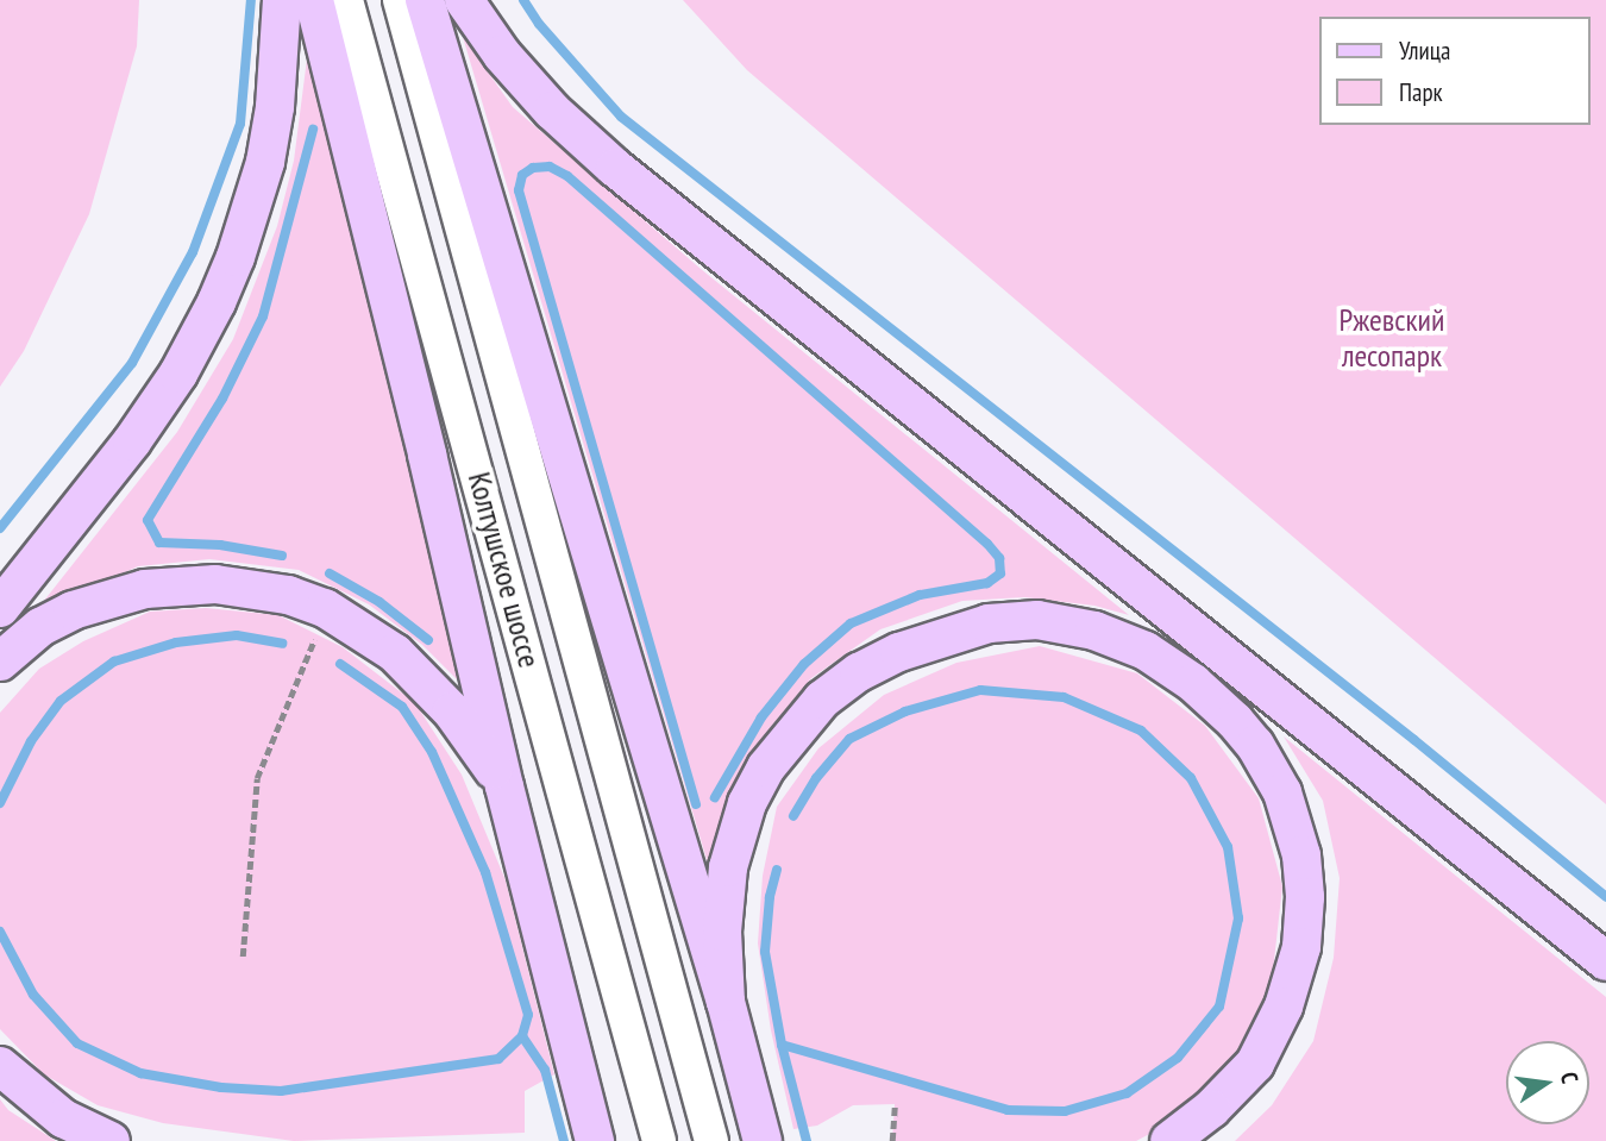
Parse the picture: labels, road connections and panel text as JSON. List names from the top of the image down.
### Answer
{
  "streets": {
    "main road": ["Колтушское шоссе"]
  },
  "parks": ["Ржевский лесопарк"],
  "legend": ["Улица", "Парк"],
  "north": "right"
}
